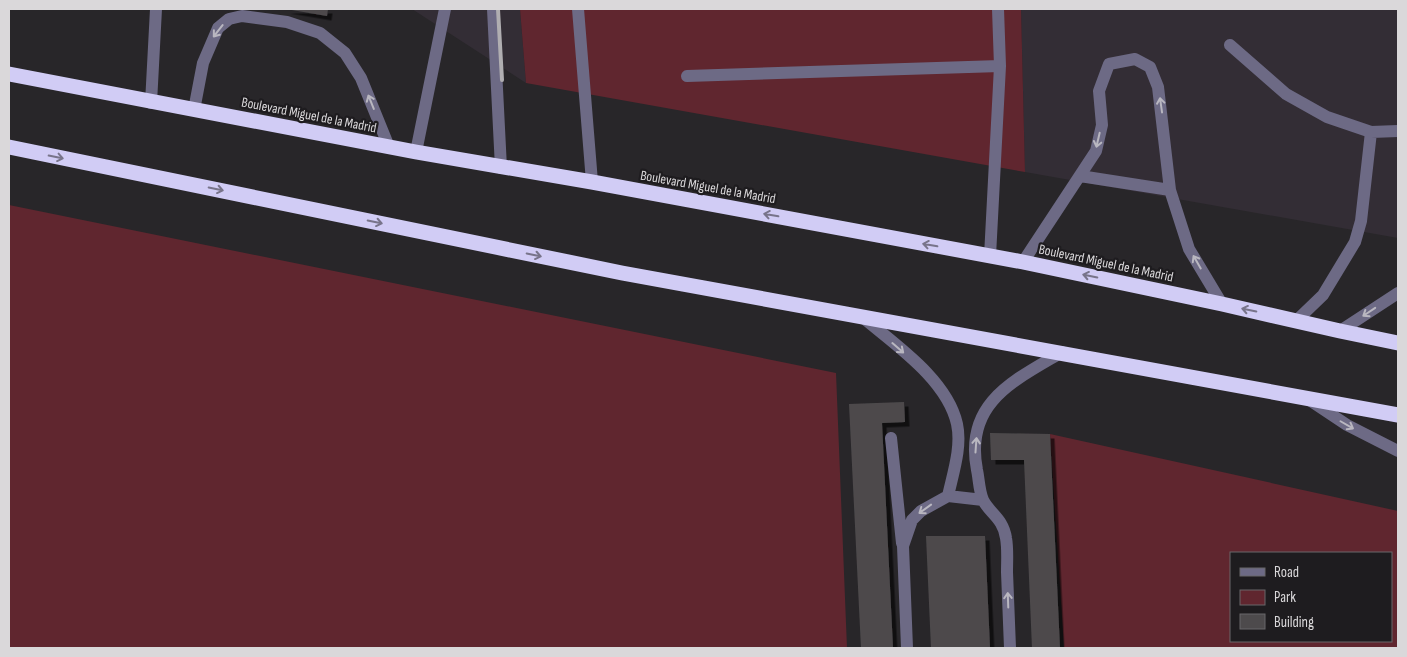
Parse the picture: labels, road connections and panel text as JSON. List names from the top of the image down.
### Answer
{
  "streets": {
    "highway": ["Boulevard Miguel de la Madrid"]
  },
  "legend": ["Road", "Park", "Building"]
}
